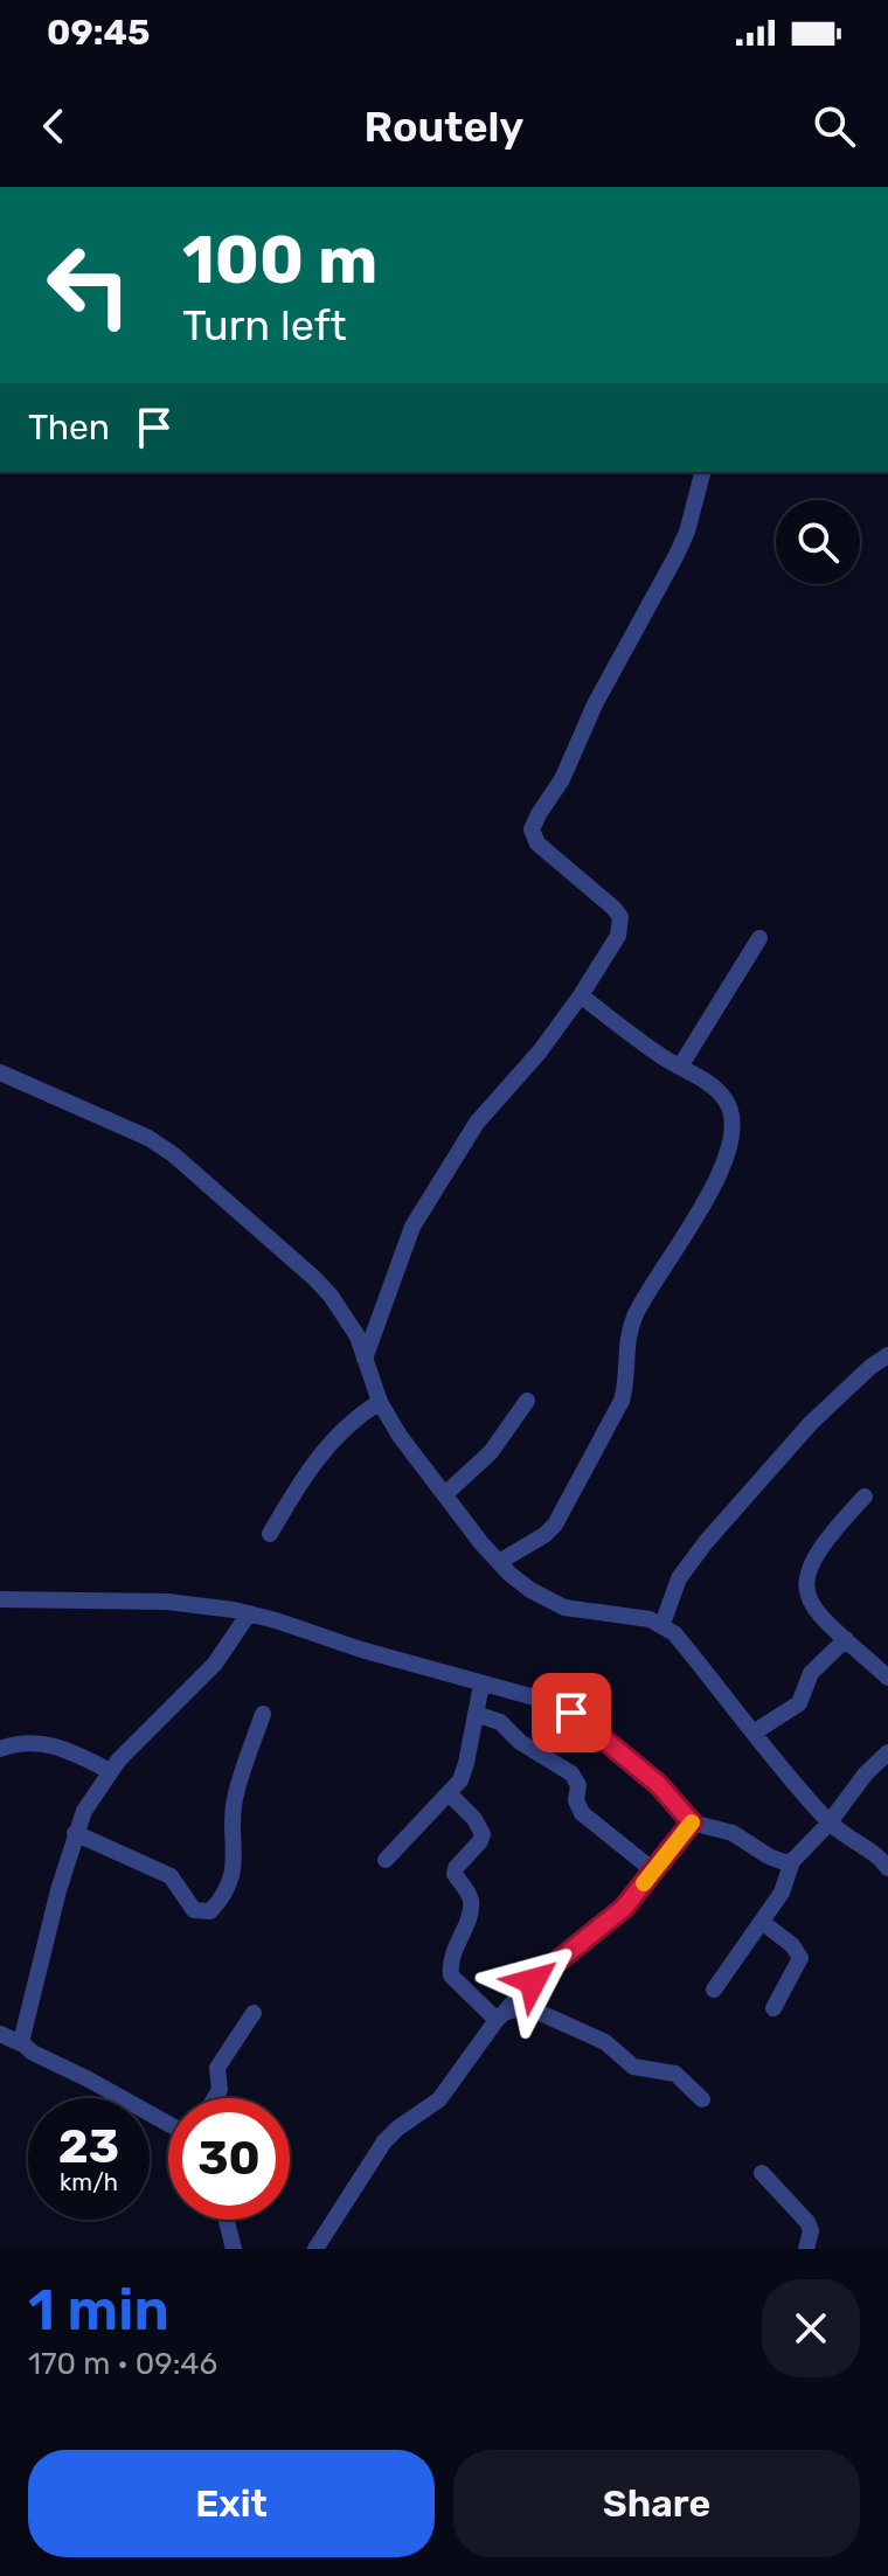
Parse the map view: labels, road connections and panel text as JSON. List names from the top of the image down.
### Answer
{
  "page": {
    "status": "09:45",
    "header": "Routely",
    "turn": ["100 m", "Turn left"],
    "then": "Then",
    "speed": "23 km/h",
    "limit": "30",
    "heading": ["1 min", "170 m · 09:46"],
    "buttons": ["Exit", "Share"]
  }
}
